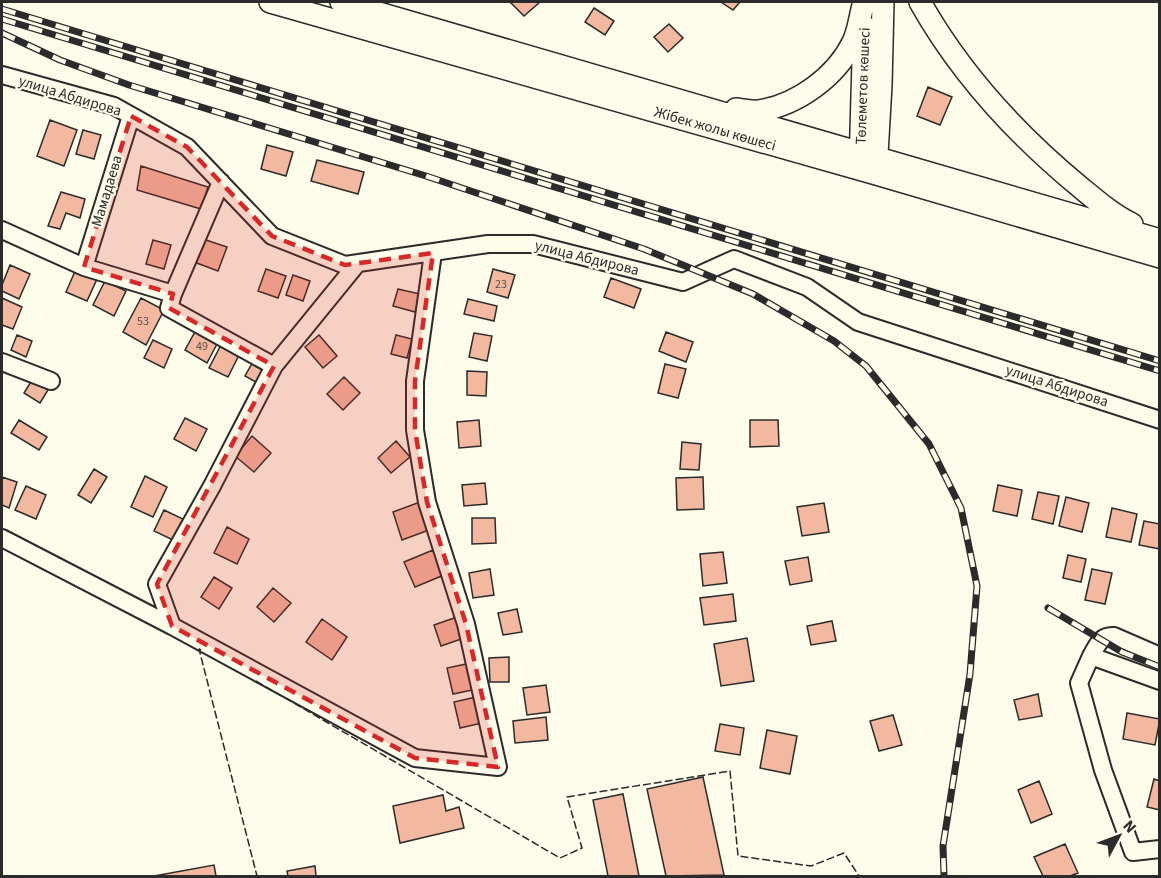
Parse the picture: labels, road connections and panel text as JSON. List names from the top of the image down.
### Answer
{
  "streets": {
    "main road": ["Төлеметов көшесі", "Жібек жолы көшесі"],
    "street": ["улица Абдирова", "Мамадаева"]
  },
  "crossings": [
    ["Төлеметов көшесі", "Жібек жолы көшесі"],
    ["улица Абдирова", "Мамадаева"]
  ],
  "house_numbers": ["23", "53", "49"],
  "north": "top right"
}
